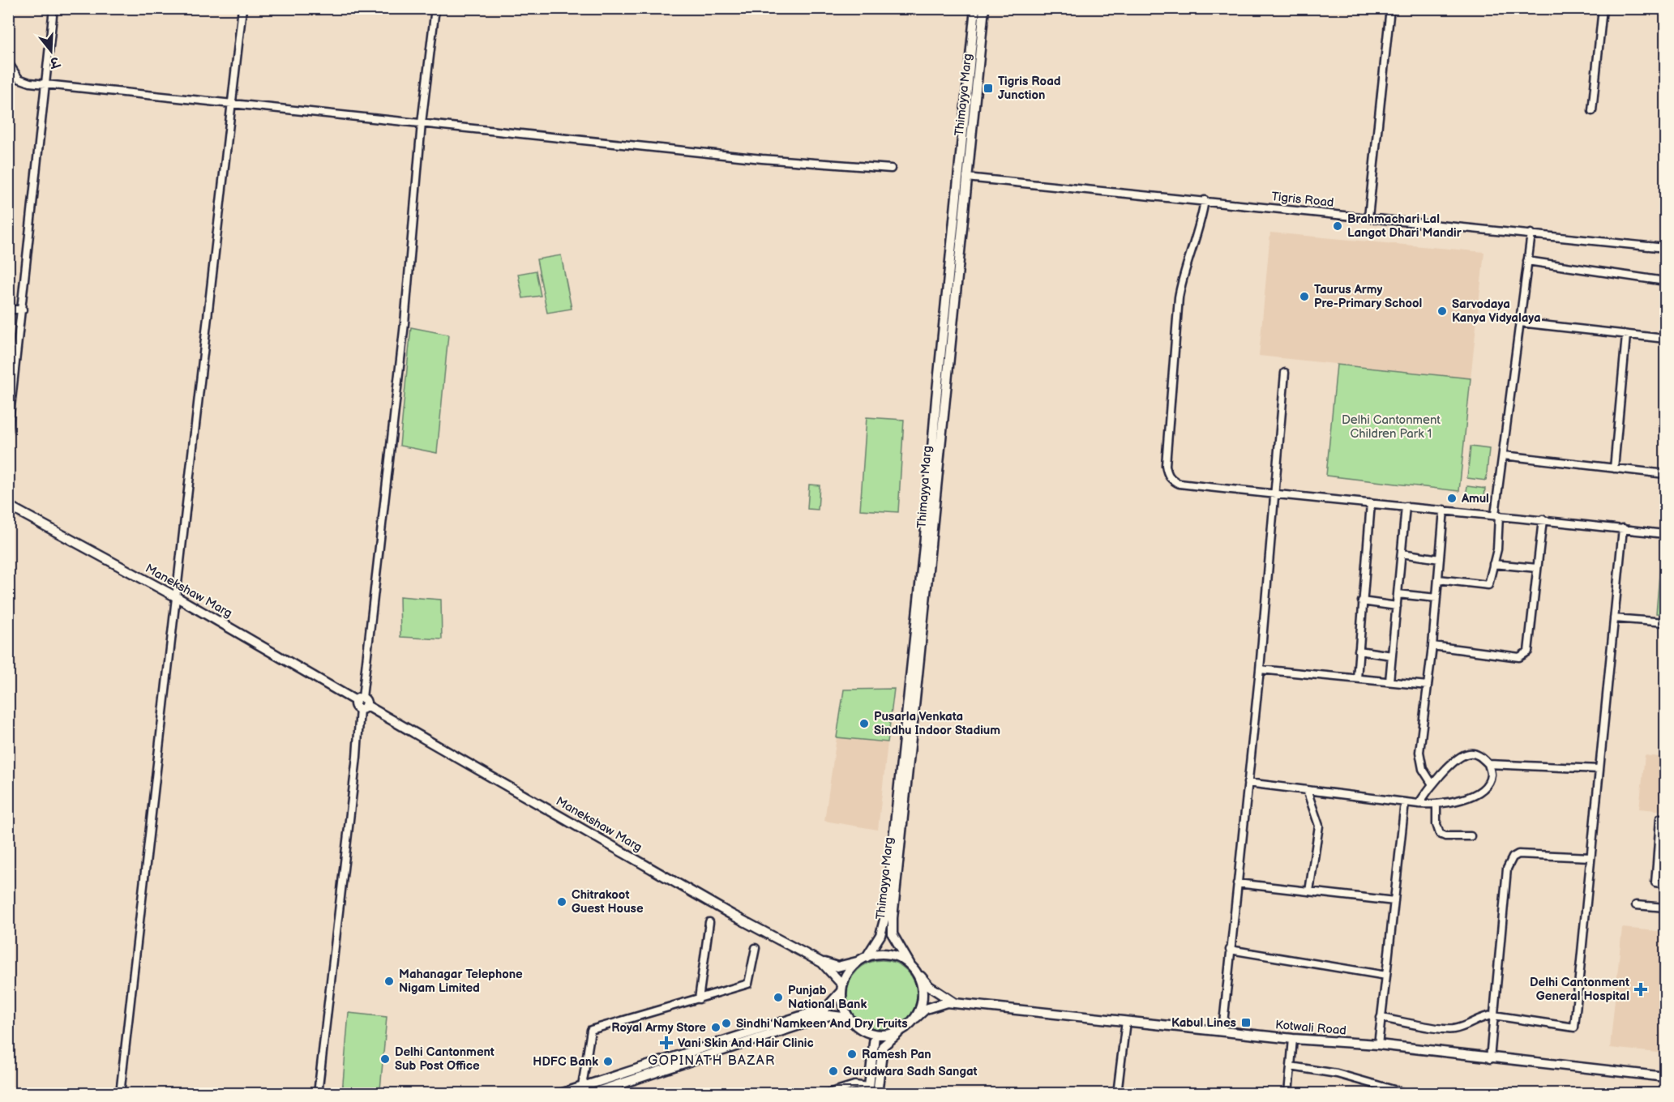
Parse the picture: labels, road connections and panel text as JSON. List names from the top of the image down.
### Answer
{
  "streets": {
    "street": [
      "Thimayya Marg",
      "Tigris Road",
      "Manekshaw Marg",
      "Kotwali Road"
    ]
  },
  "crossings": [
    ["Thimayya Marg", "Tigris Road"],
    ["Thimayya Marg", "Manekshaw Marg"]
  ],
  "districts": ["GOPINATH BAZAR"],
  "parks": ["Delhi Cantonment Children Park 1"],
  "places": {
    "transit": ["Tigris Road Junction", "Kabul Lines"],
    "other": [
      "Brahmachari Lal Langot Dhari Mandir",
      "Taurus Army Pre-Primary School",
      "Sarvodaya Kanya Vidyalaya",
      "Amul",
      "Pusarla Venkata Sindhu Indoor Stadium",
      "Chitrakoot Guest House",
      "Mahanagar Telephone Nigam Limited",
      "Punjab National Bank",
      "Sindhi Namkeen And Dry Fruits",
      "Royal Army Store",
      "Ramesh Pan",
      "Delhi Cantonment Sub Post Office",
      "HDFC Bank",
      "Gurudwara Sadh Sangat"
    ],
    "health": ["Delhi Cantonment General Hospital", "Vani Skin And Hair Clinic"]
  },
  "north": "bottom"
}
